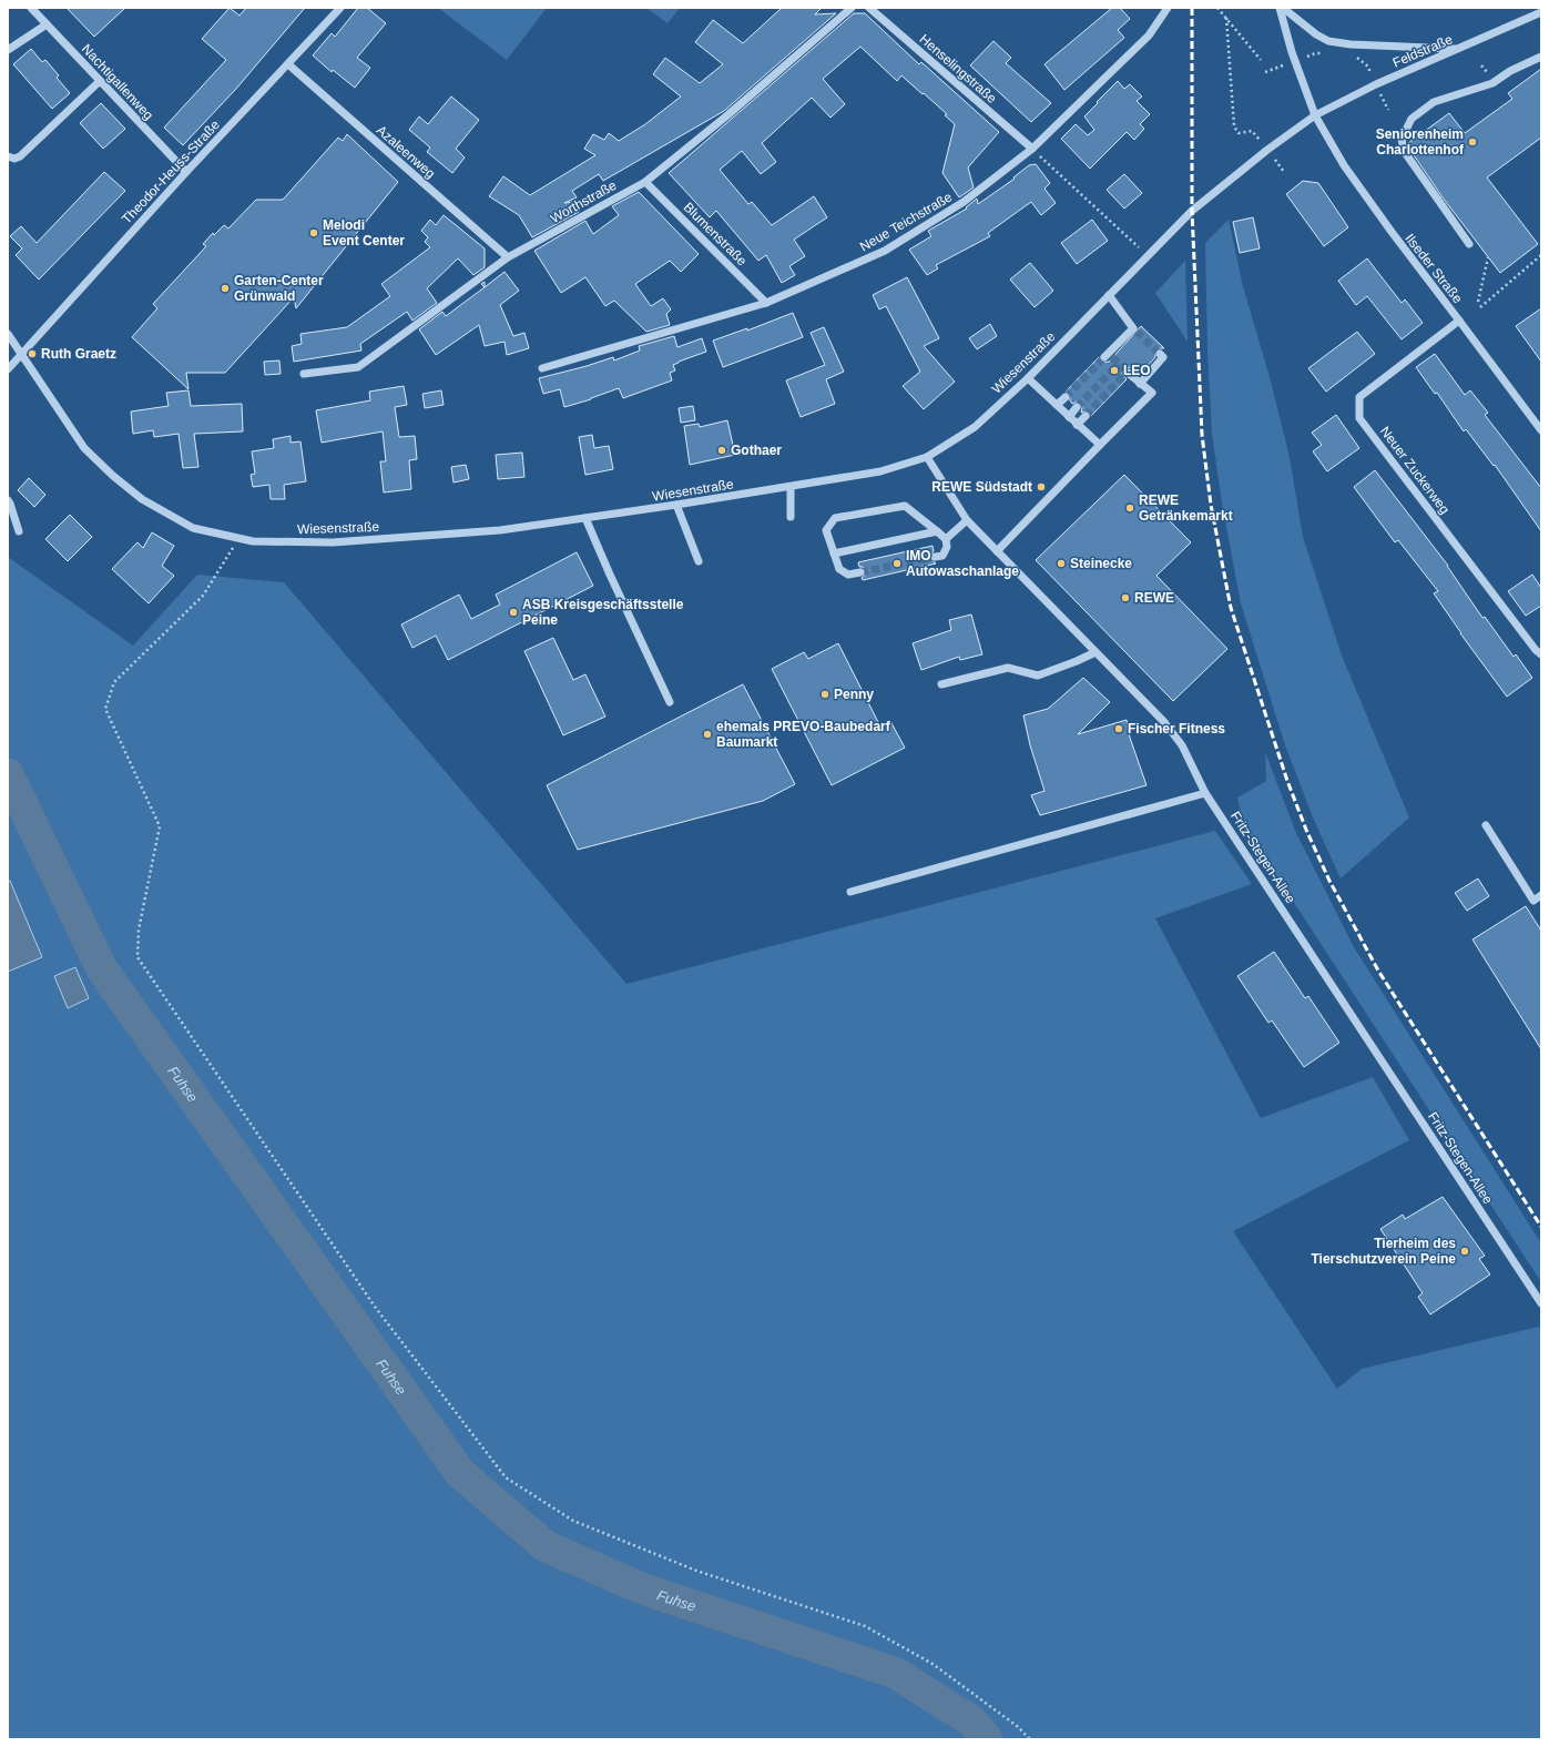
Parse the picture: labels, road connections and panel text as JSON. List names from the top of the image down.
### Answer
{
  "streets": {
    "street": [
      "Feldstraße",
      "Henselingstraße",
      "Nachtigallenweg",
      "Azaleenweg",
      "Theodor-Heuss-Straße",
      "Worthstraße",
      "Neue Teichstraße",
      "Blumenstraße",
      "Ilseder Straße",
      "Wiesenstraße",
      "Neuer Zuckerweg",
      "Fritz-Stegen-Allee"
    ]
  },
  "crossings": [
    ["Feldstraße", "Ilseder Straße"],
    ["Feldstraße", "Wiesenstraße"],
    ["Henselingstraße", "Neue Teichstraße"],
    ["Nachtigallenweg", "Theodor-Heuss-Straße"],
    ["Azaleenweg", "Theodor-Heuss-Straße"],
    ["Azaleenweg", "Worthstraße"],
    ["Theodor-Heuss-Straße", "Wiesenstraße"],
    ["Worthstraße", "Blumenstraße"],
    ["Neue Teichstraße", "Blumenstraße"],
    ["Ilseder Straße", "Wiesenstraße"],
    ["Ilseder Straße", "Neuer Zuckerweg"],
    ["Wiesenstraße", "Fritz-Stegen-Allee"]
  ],
  "water": ["Fuhse"],
  "places": [
    "Seniorenheim Charlottenhof",
    "Melodi Event Center",
    "Garten-Center Grünwald",
    "Ruth Graetz",
    "LEO",
    "Gothaer",
    "REWE Südstadt",
    "REWE Getränkemarkt",
    "IMO Autowaschanlage",
    "Steinecke",
    "REWE",
    "ASB Kreisgeschäftsstelle Peine",
    "Penny",
    "Fischer Fitness",
    "ehemals PREVO-Baubedarf Baumarkt",
    "Tierheim des Tierschutzverein Peine"
  ]
}
